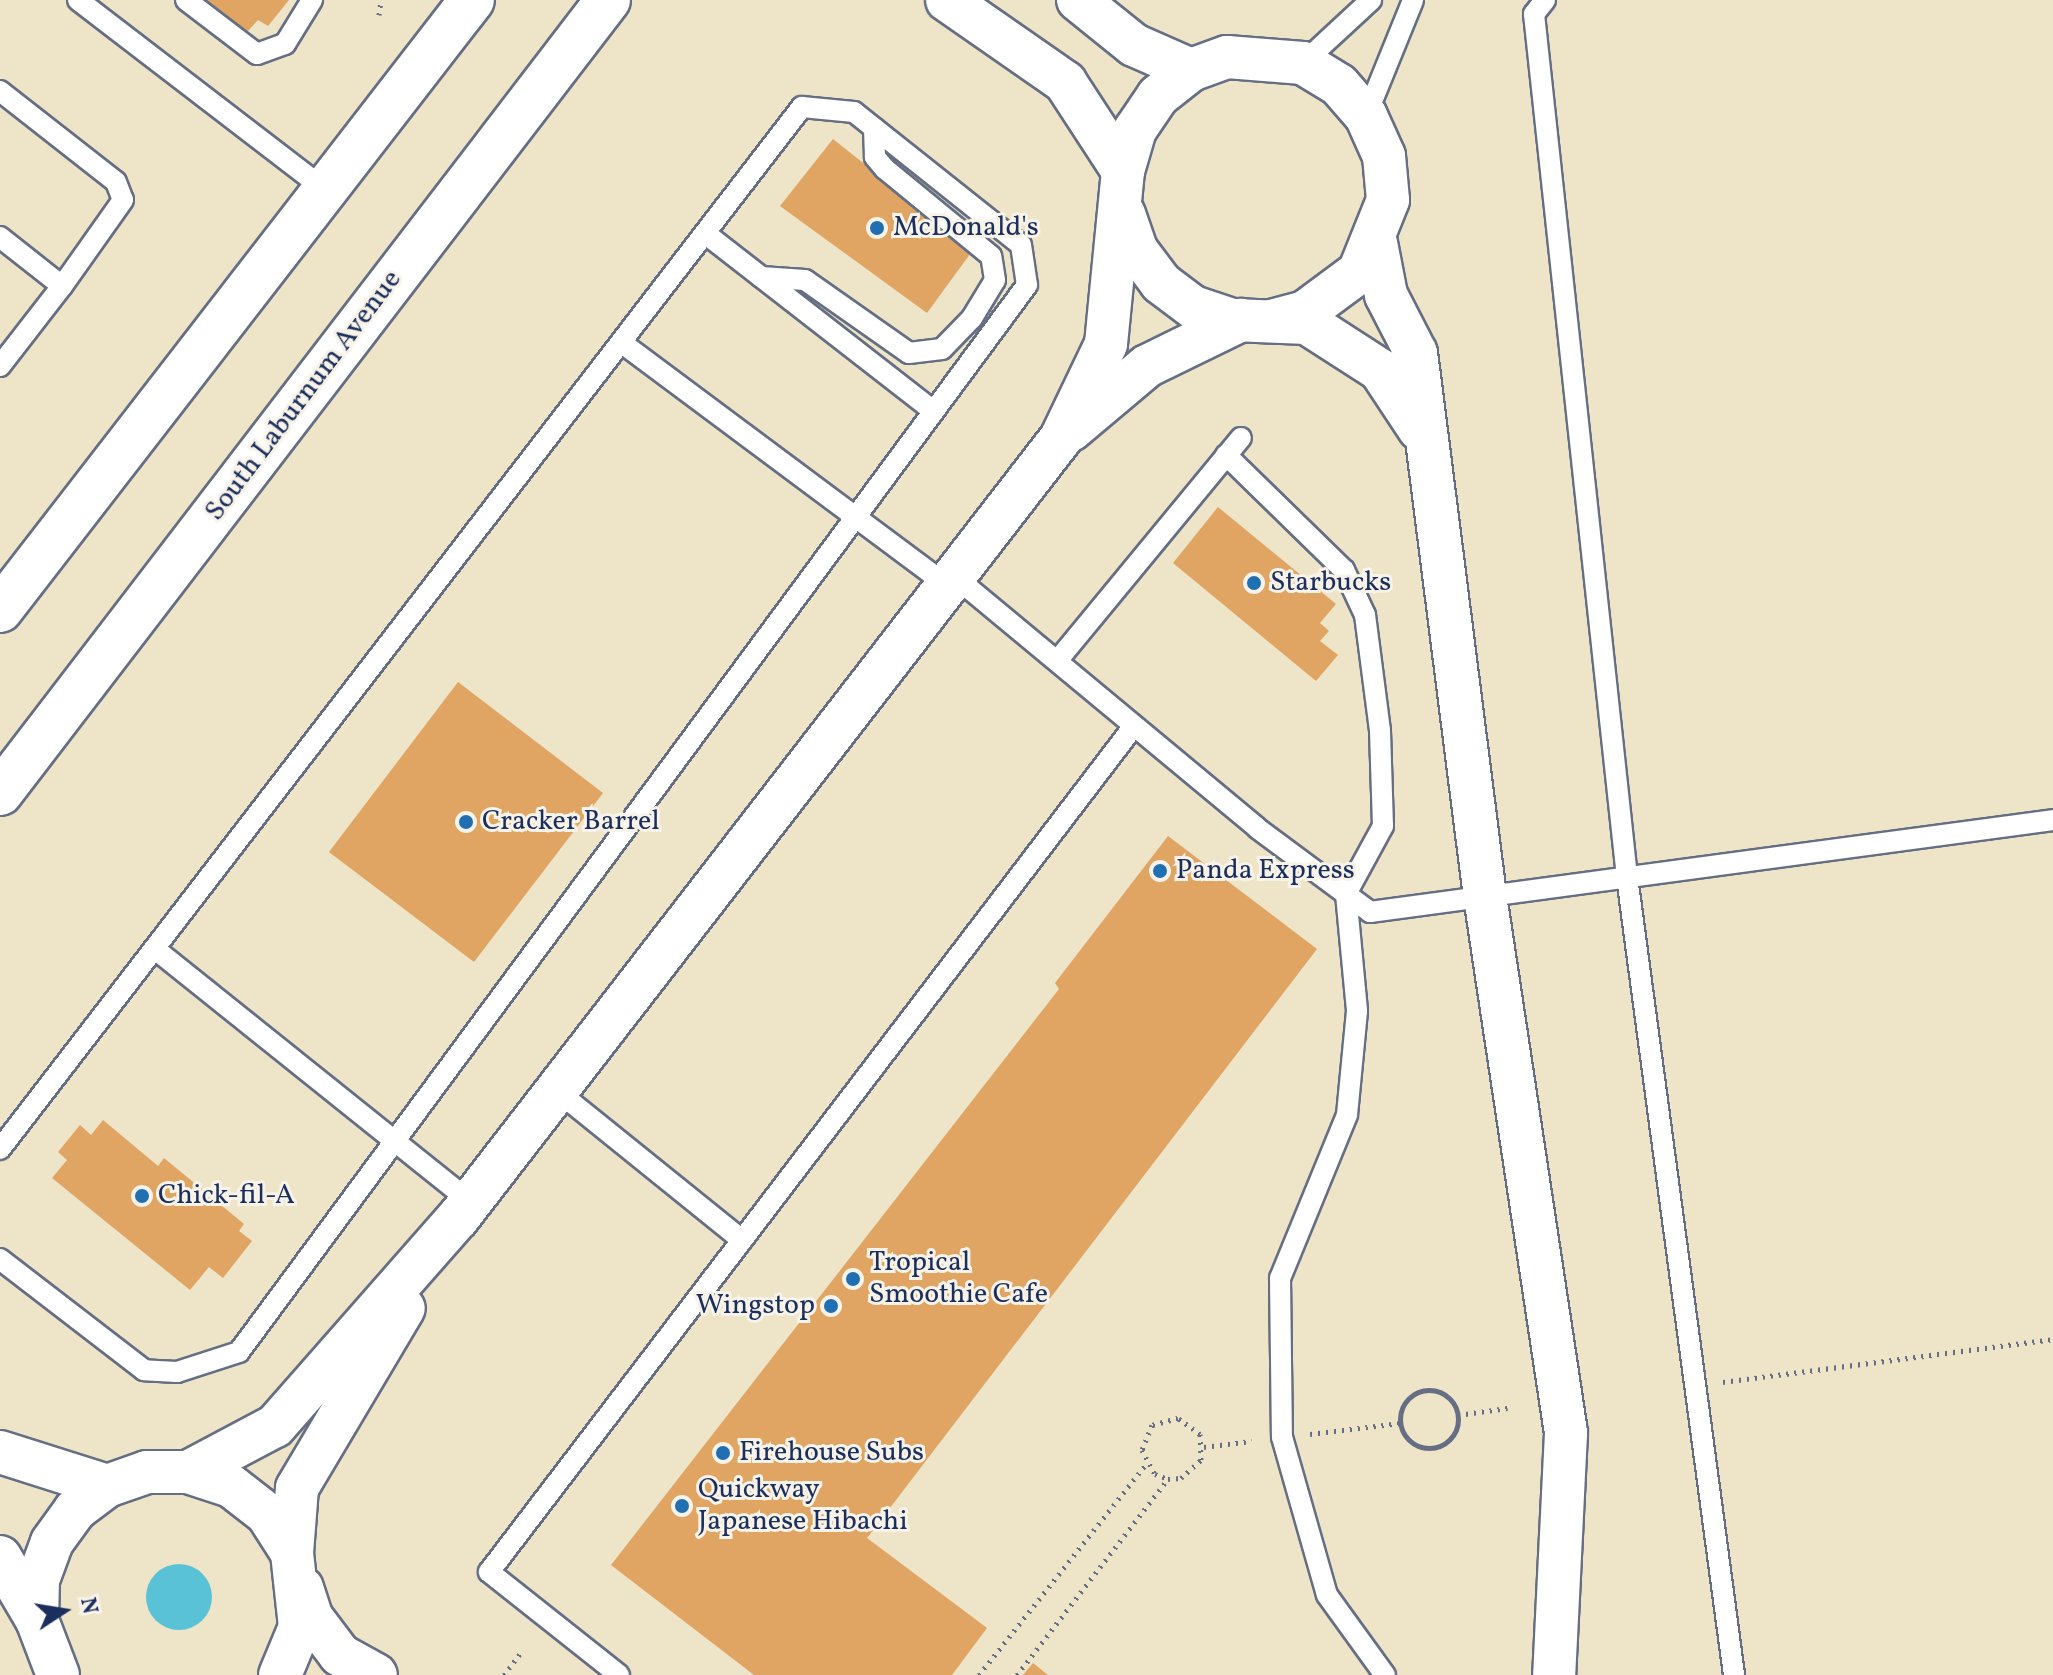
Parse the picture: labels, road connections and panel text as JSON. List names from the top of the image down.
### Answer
{
  "streets": {
    "main road": ["South Laburnum Avenue"]
  },
  "places": [
    "McDonald's",
    "Starbucks",
    "Cracker Barrel",
    "Panda Express",
    "Chick-fil-A",
    "Tropical Smoothie Cafe",
    "Wingstop",
    "Firehouse Subs",
    "Quickway Japanese Hibachi"
  ],
  "north": "right"
}
